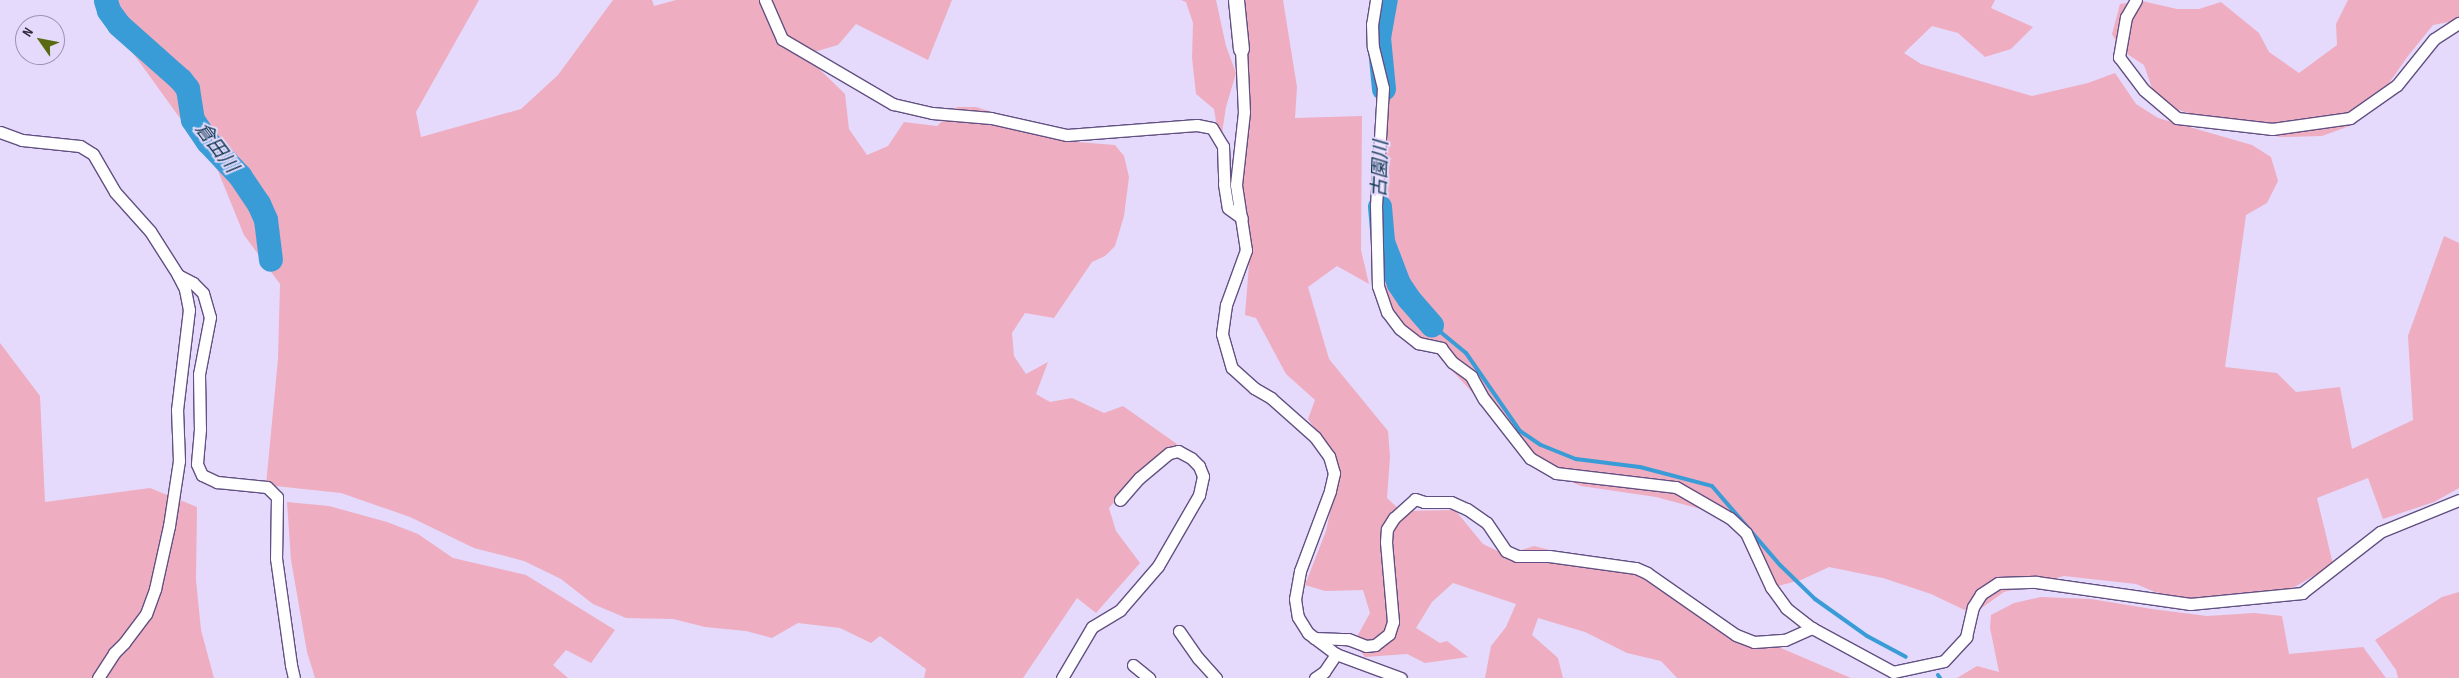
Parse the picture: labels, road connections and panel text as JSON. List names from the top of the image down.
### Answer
{
  "water": ["倉田川", "古園川"],
  "north": "top left"
}
